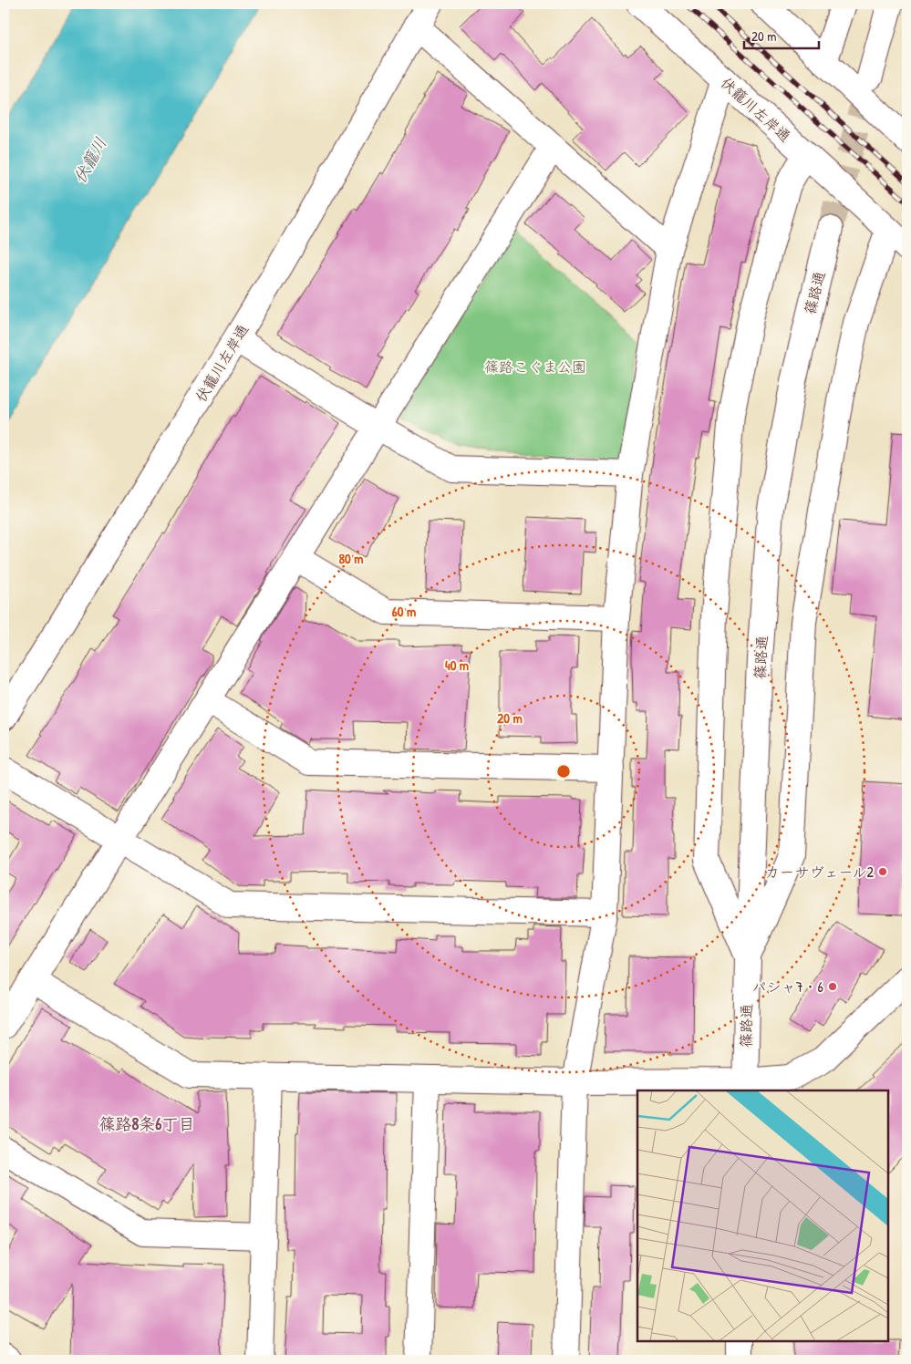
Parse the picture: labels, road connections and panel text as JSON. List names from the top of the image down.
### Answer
{
  "streets": {
    "street": ["伏籠川左岸通", "篠路通"]
  },
  "districts": ["篠路8条6丁目"],
  "water": ["伏籠川"],
  "parks": ["篠路こぐま公園"],
  "places": ["カーサヴェール2", "パシャ7・6"],
  "scale_bar": "20 m",
  "rings": [
    "80 m",
    "60 m",
    "40 m",
    "20 m"
  ]
}
